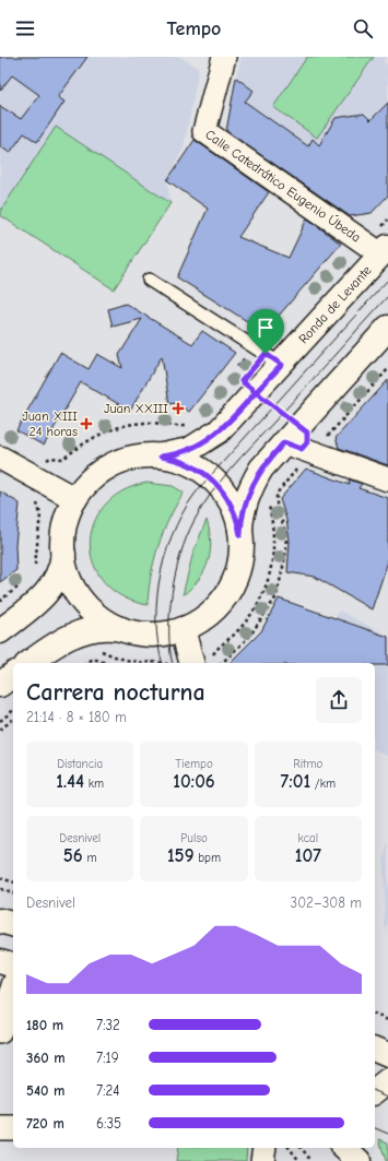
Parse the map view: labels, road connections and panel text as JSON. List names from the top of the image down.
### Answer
{
  "streets": {
    "main road": ["Ronda de Levante"],
    "street": ["Calle Catedrático Eugenio Úbeda"]
  },
  "crossings": [
    ["Calle Catedrático Eugenio Úbeda", "Ronda de Levante"]
  ],
  "places": {
    "health": ["Juan XXIII", "Juan XIII 24 horas"]
  },
  "page": {
    "header": "Tempo",
    "heading": ["Carrera nocturna", "21:14 · 8 × 180 m"],
    "stats": [
      ["Distancia", "1.44 km"],
      ["Tiempo", "10:06"],
      ["Ritmo", "7:01 /km"],
      ["Desnivel", "56 m"],
      ["Pulso", "159 bpm"],
      ["kcal", "107"]
    ],
    "chart": ["Desnivel", "302–308 m"],
    "list": [
      {
        "name": "180 m",
        "note": "7:32"
      },
      {
        "name": "360 m",
        "note": "7:19"
      },
      {
        "name": "540 m",
        "note": "7:24"
      },
      {
        "name": "720 m",
        "note": "6:35"
      }
    ]
  }
}
